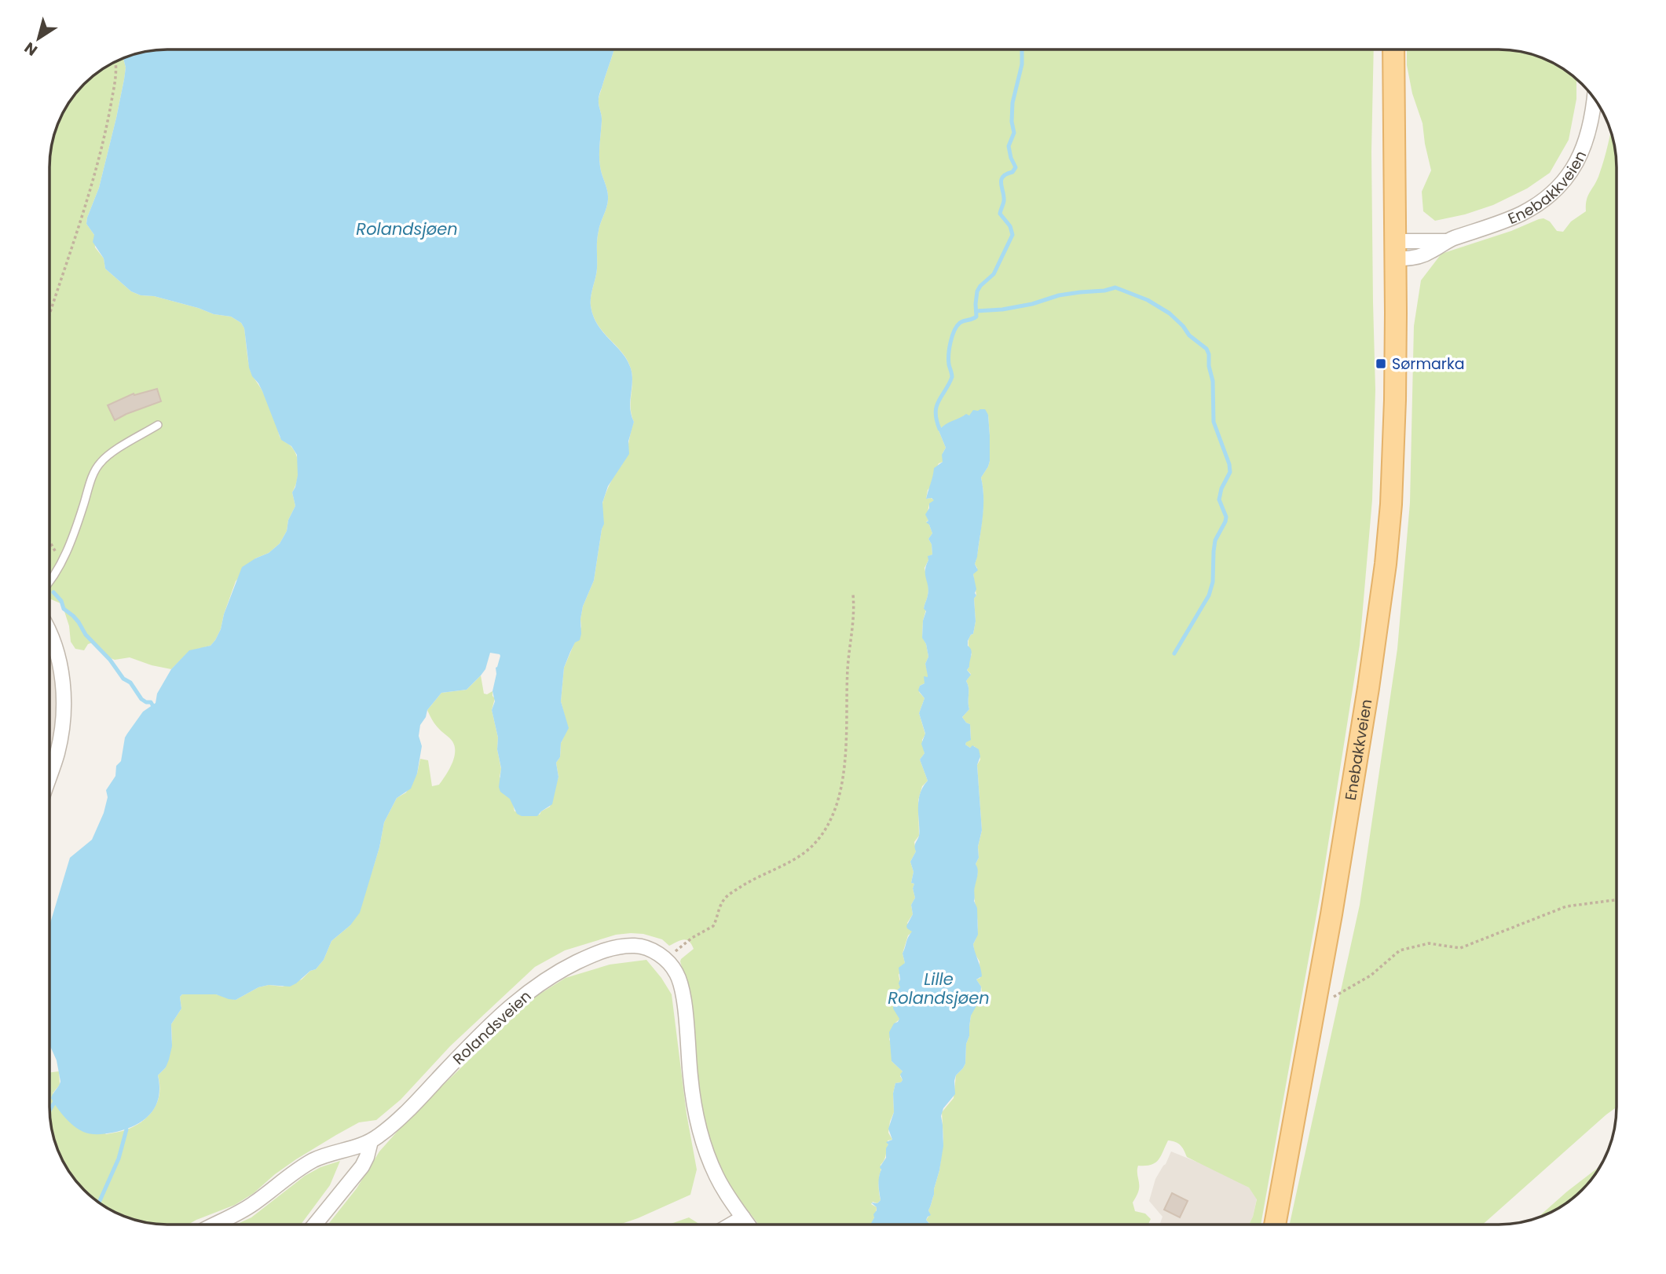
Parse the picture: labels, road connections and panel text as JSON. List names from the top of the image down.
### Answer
{
  "streets": {
    "main road": ["Enebakkveien"],
    "street": ["Rolandsveien"]
  },
  "water": ["Rolandsjøen", "Lille Rolandsjøen"],
  "places": {
    "transit": ["Sørmarka"]
  },
  "north": "bottom left"
}
